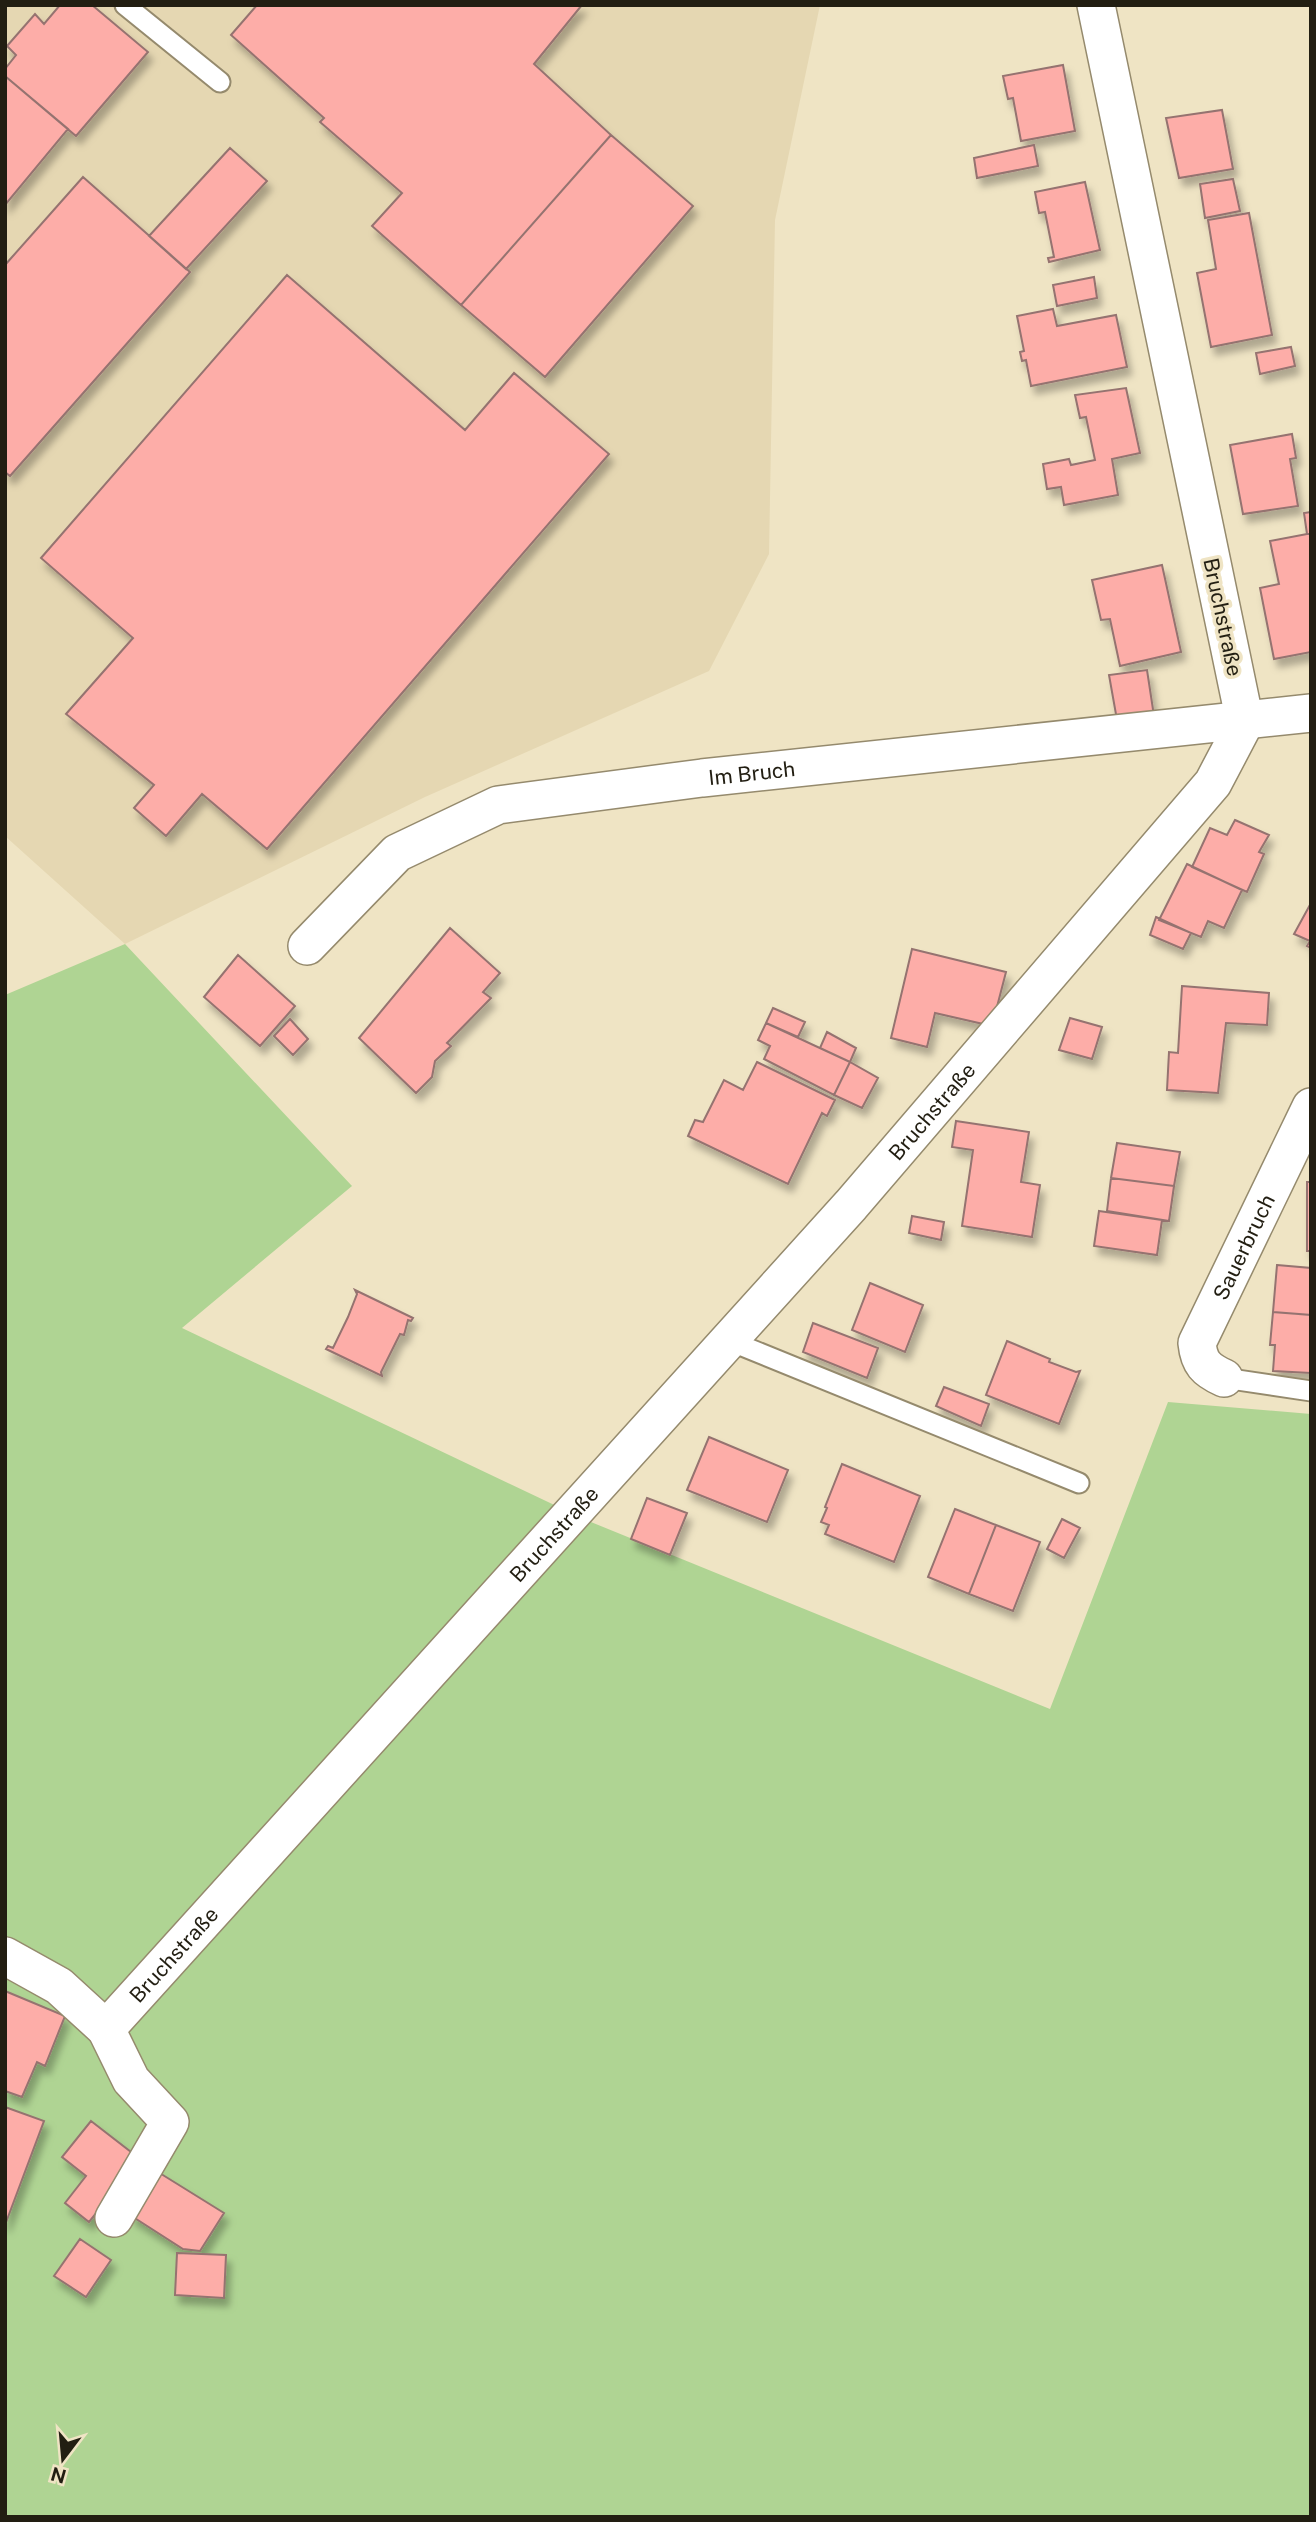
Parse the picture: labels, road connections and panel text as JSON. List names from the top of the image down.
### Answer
{
  "streets": {
    "street": ["Bruchstraße", "Im Bruch", "Sauerbruch"]
  },
  "crossings": [
    ["Bruchstraße", "Im Bruch"]
  ],
  "north": "bottom"
}
